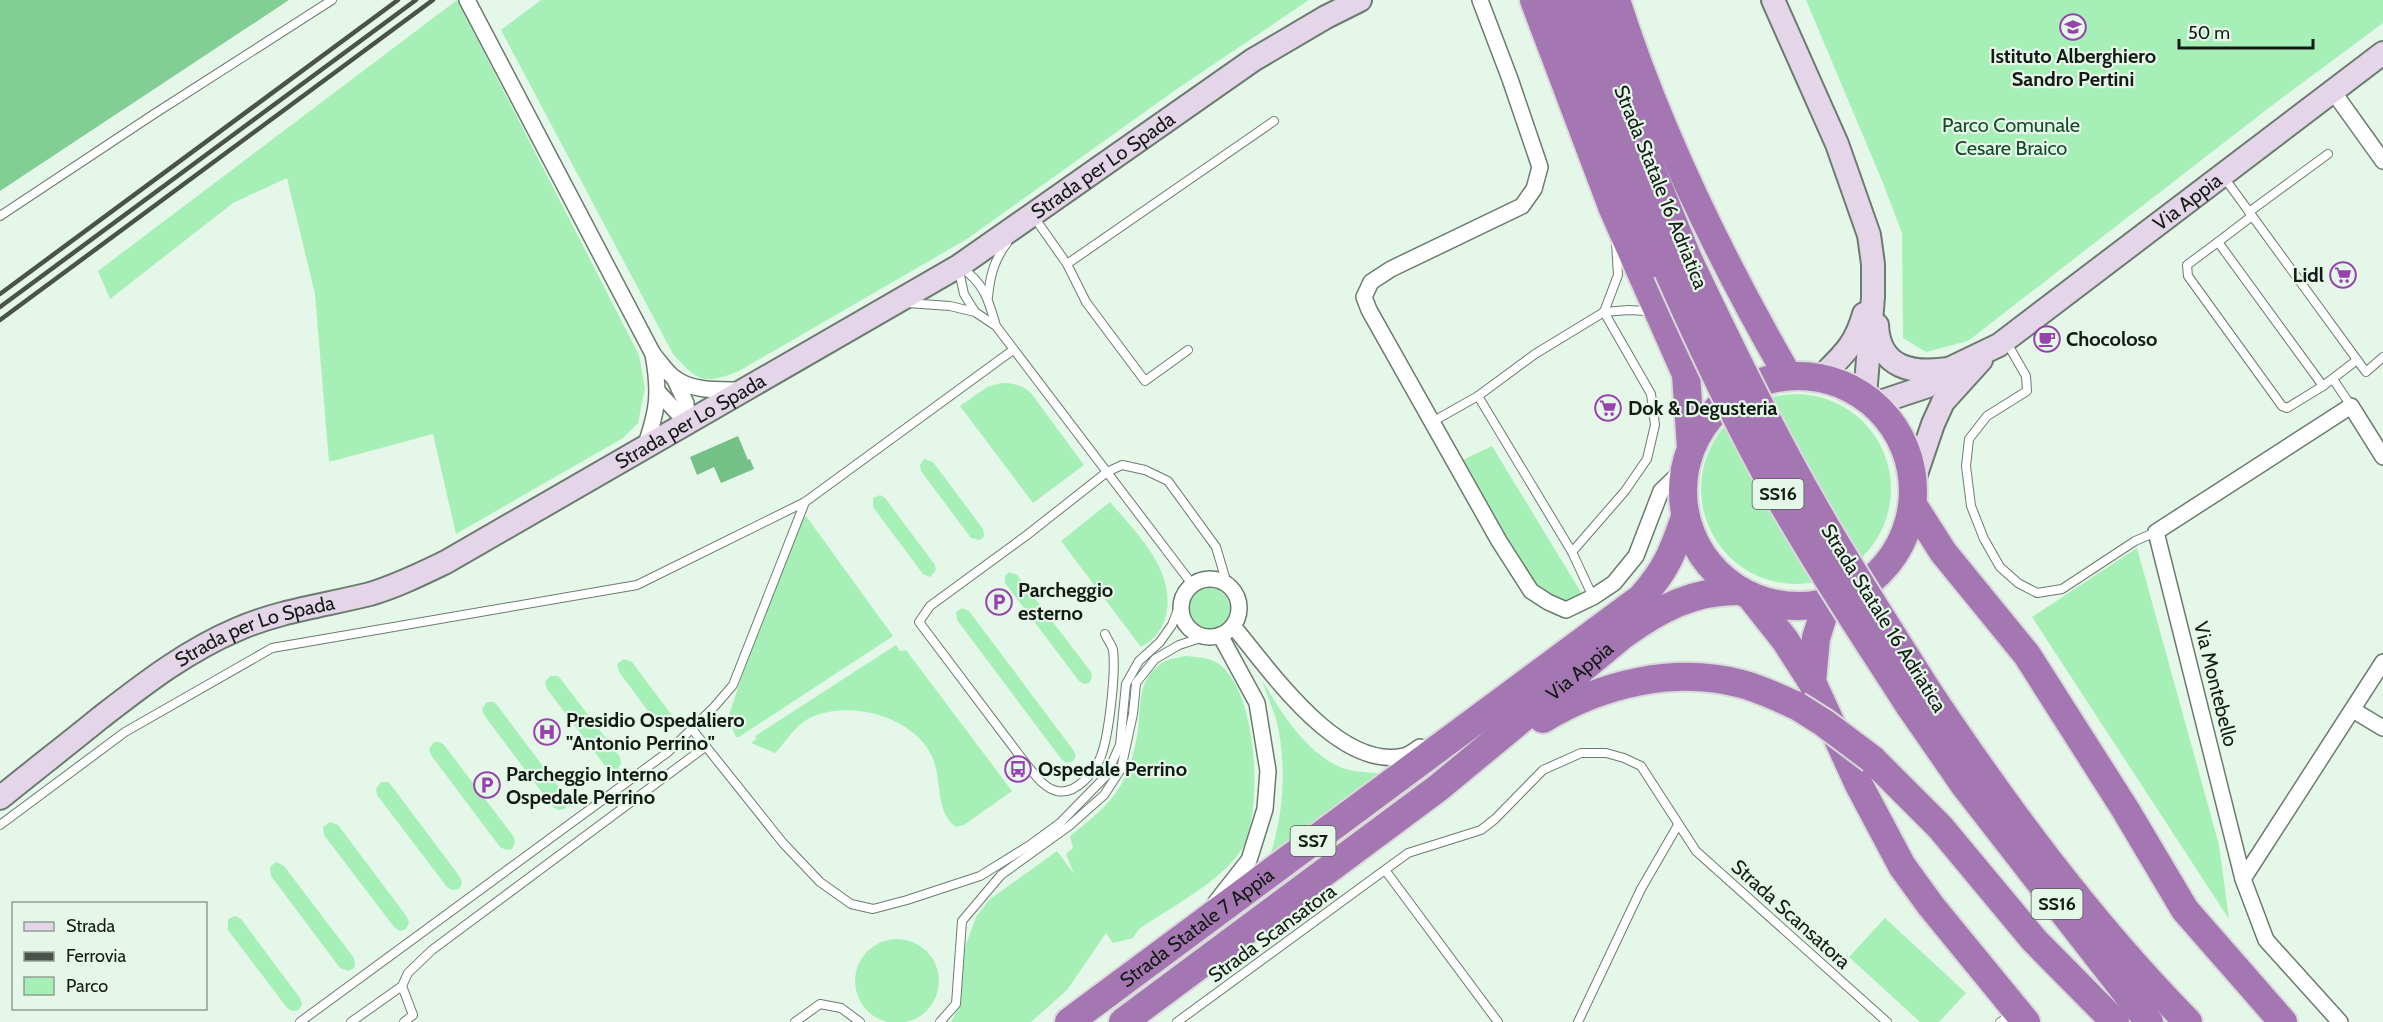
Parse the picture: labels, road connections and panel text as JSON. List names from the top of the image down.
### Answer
{
  "streets": {
    "highway": [
      "Strada Statale 16 Adriatica",
      "Via Appia",
      "SS16",
      "SS7",
      "Strada Statale 7 Appia"
    ],
    "street": ["Strada per Lo Spada", "Via Montebello"],
    "lane": ["Strada Scansatora"]
  },
  "crossings": [
    ["Via Appia", "Strada Statale 7 Appia"]
  ],
  "parks": ["Parco Comunale Cesare Braico"],
  "places": {
    "school or university": ["Istituto Alberghiero Sandro Pertini"],
    "supermarket": ["Lidl", "Dok & Degusteria"],
    "cafe": ["Chocoloso"],
    "parking": ["Parcheggio esterno", "Parcheggio Interno Ospedale Perrino"],
    "hospital": ["Presidio Ospedaliero \"Antonio Perrino\""],
    "bus stop": ["Ospedale Perrino"]
  },
  "legend": ["Strada", "Ferrovia", "Parco"],
  "scale_bar": "50 m"
}
